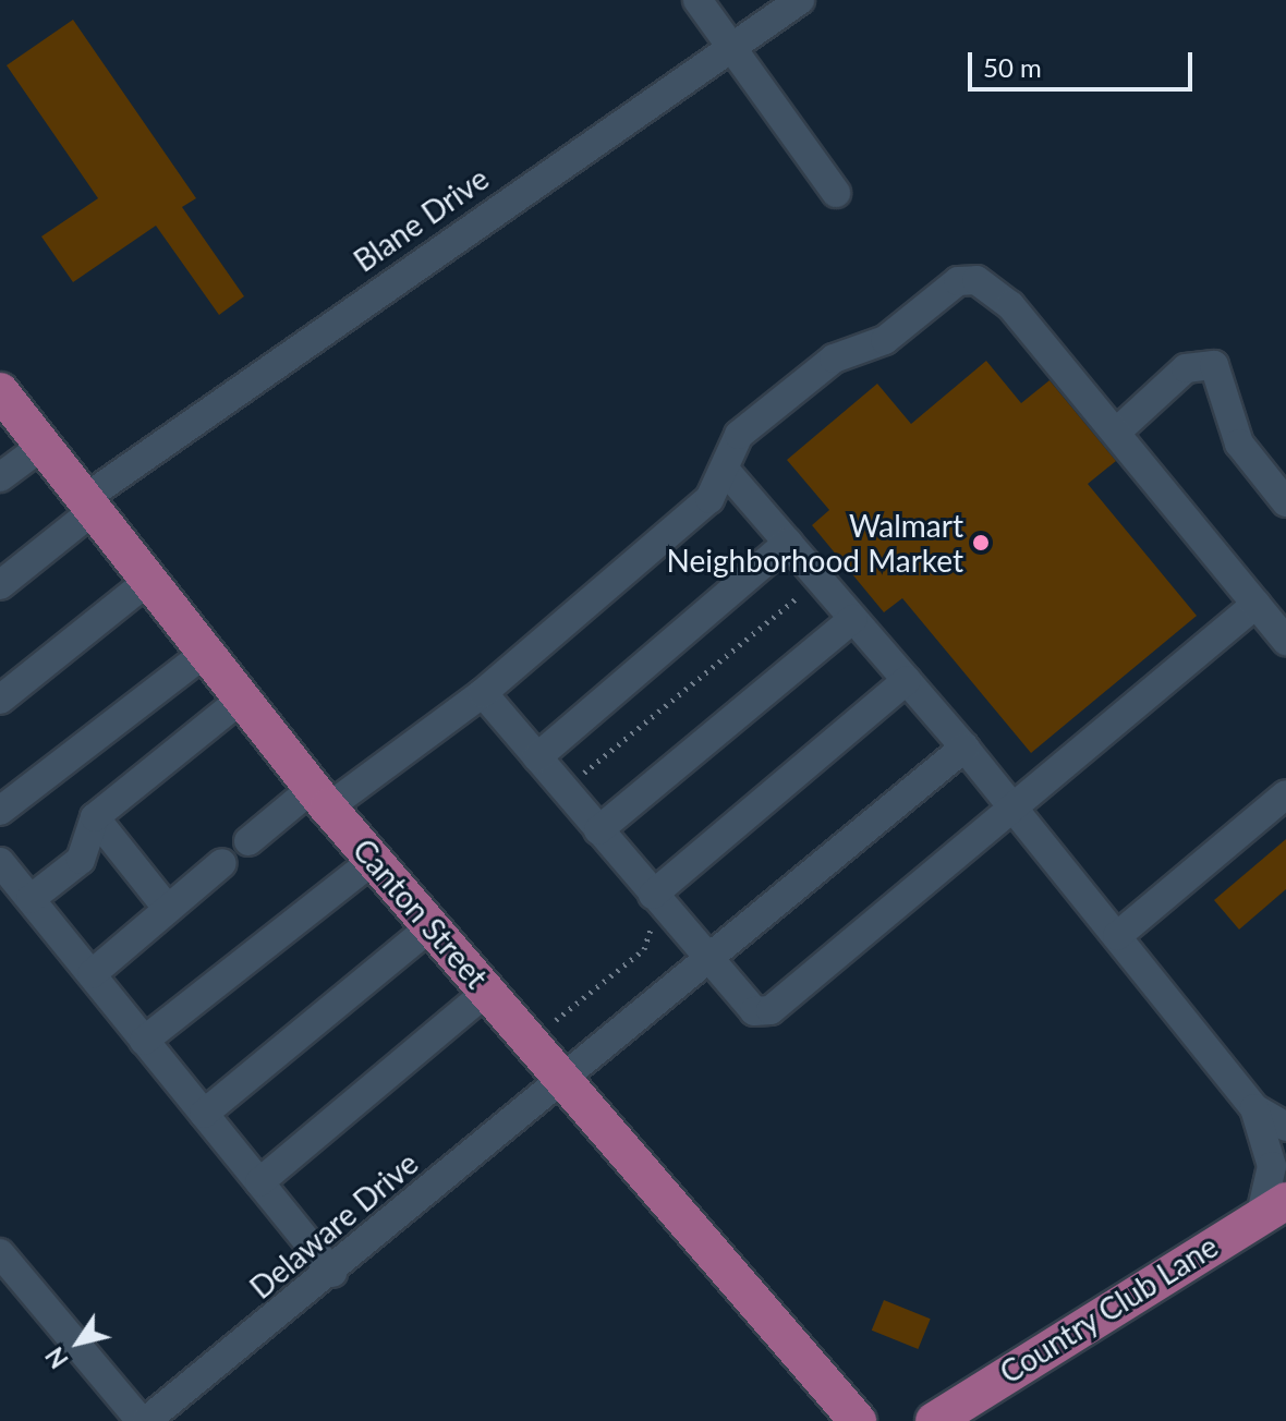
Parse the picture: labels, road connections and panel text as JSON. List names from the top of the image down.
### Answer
{
  "streets": {
    "main road": ["Canton Street", "Country Club Lane"],
    "street": ["Blane Drive", "Delaware Drive"]
  },
  "crossings": [
    ["Blane Drive", "Canton Street"],
    ["Canton Street", "Delaware Drive"]
  ],
  "places": ["Walmart Neighborhood Market"],
  "scale_bar": "50 m",
  "north": "bottom left"
}
